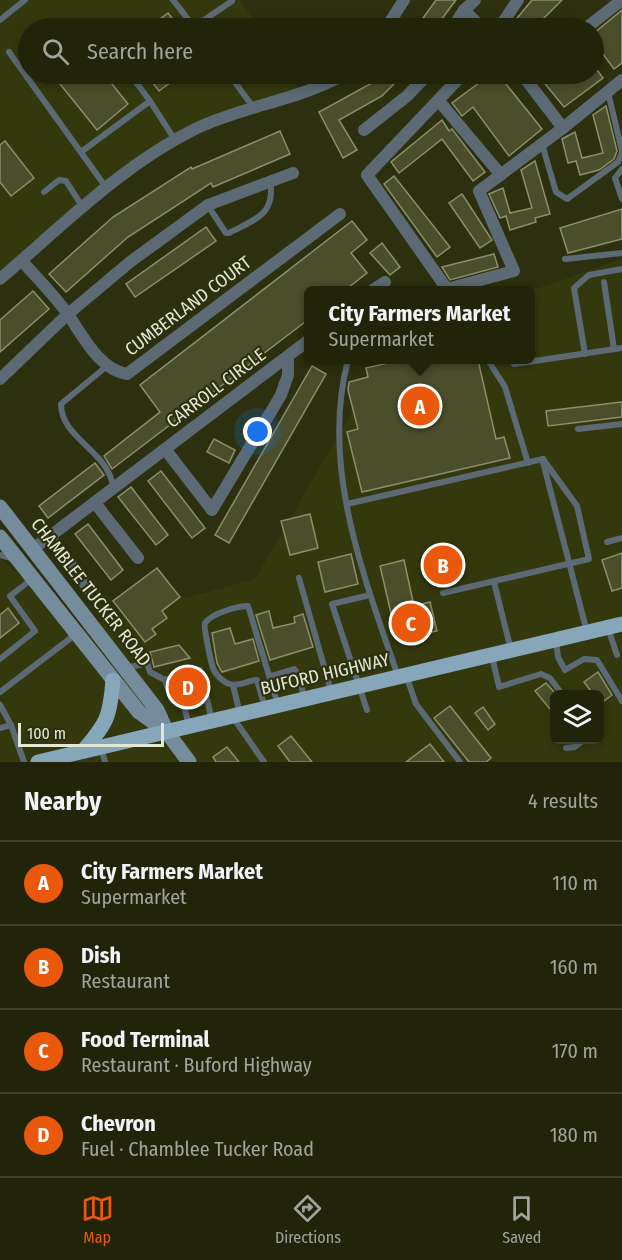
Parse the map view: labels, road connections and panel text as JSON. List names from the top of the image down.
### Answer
{
  "streets": {
    "main road": ["CHAMBLEE TUCKER ROAD", "BUFORD HIGHWAY"],
    "street": ["CUMBERLAND COURT", "CARROLL CIRCLE"]
  },
  "crossings": [
    ["CARROLL CIRCLE", "CHAMBLEE TUCKER ROAD"],
    ["CHAMBLEE TUCKER ROAD", "BUFORD HIGHWAY"]
  ],
  "scale_bar": "100 m",
  "page": {
    "search": "Search here",
    "popup": ["City Farmers Market", "Supermarket"],
    "pins": [
      "A",
      "B",
      "C",
      "D"
    ],
    "scale": "100 m",
    "heading": ["Nearby", "4 results"],
    "list": [
      {
        "mark": "A",
        "name": "City Farmers Market",
        "note": "Supermarket",
        "value": "110 m"
      },
      {
        "mark": "B",
        "name": "Dish",
        "note": "Restaurant",
        "value": "160 m"
      },
      {
        "mark": "C",
        "name": "Food Terminal",
        "note": "Restaurant · Buford Highway",
        "value": "170 m"
      },
      {
        "mark": "D",
        "name": "Chevron",
        "note": "Fuel · Chamblee Tucker Road",
        "value": "180 m"
      }
    ],
    "nav": ["Map", "Directions", "Saved"]
  }
}
